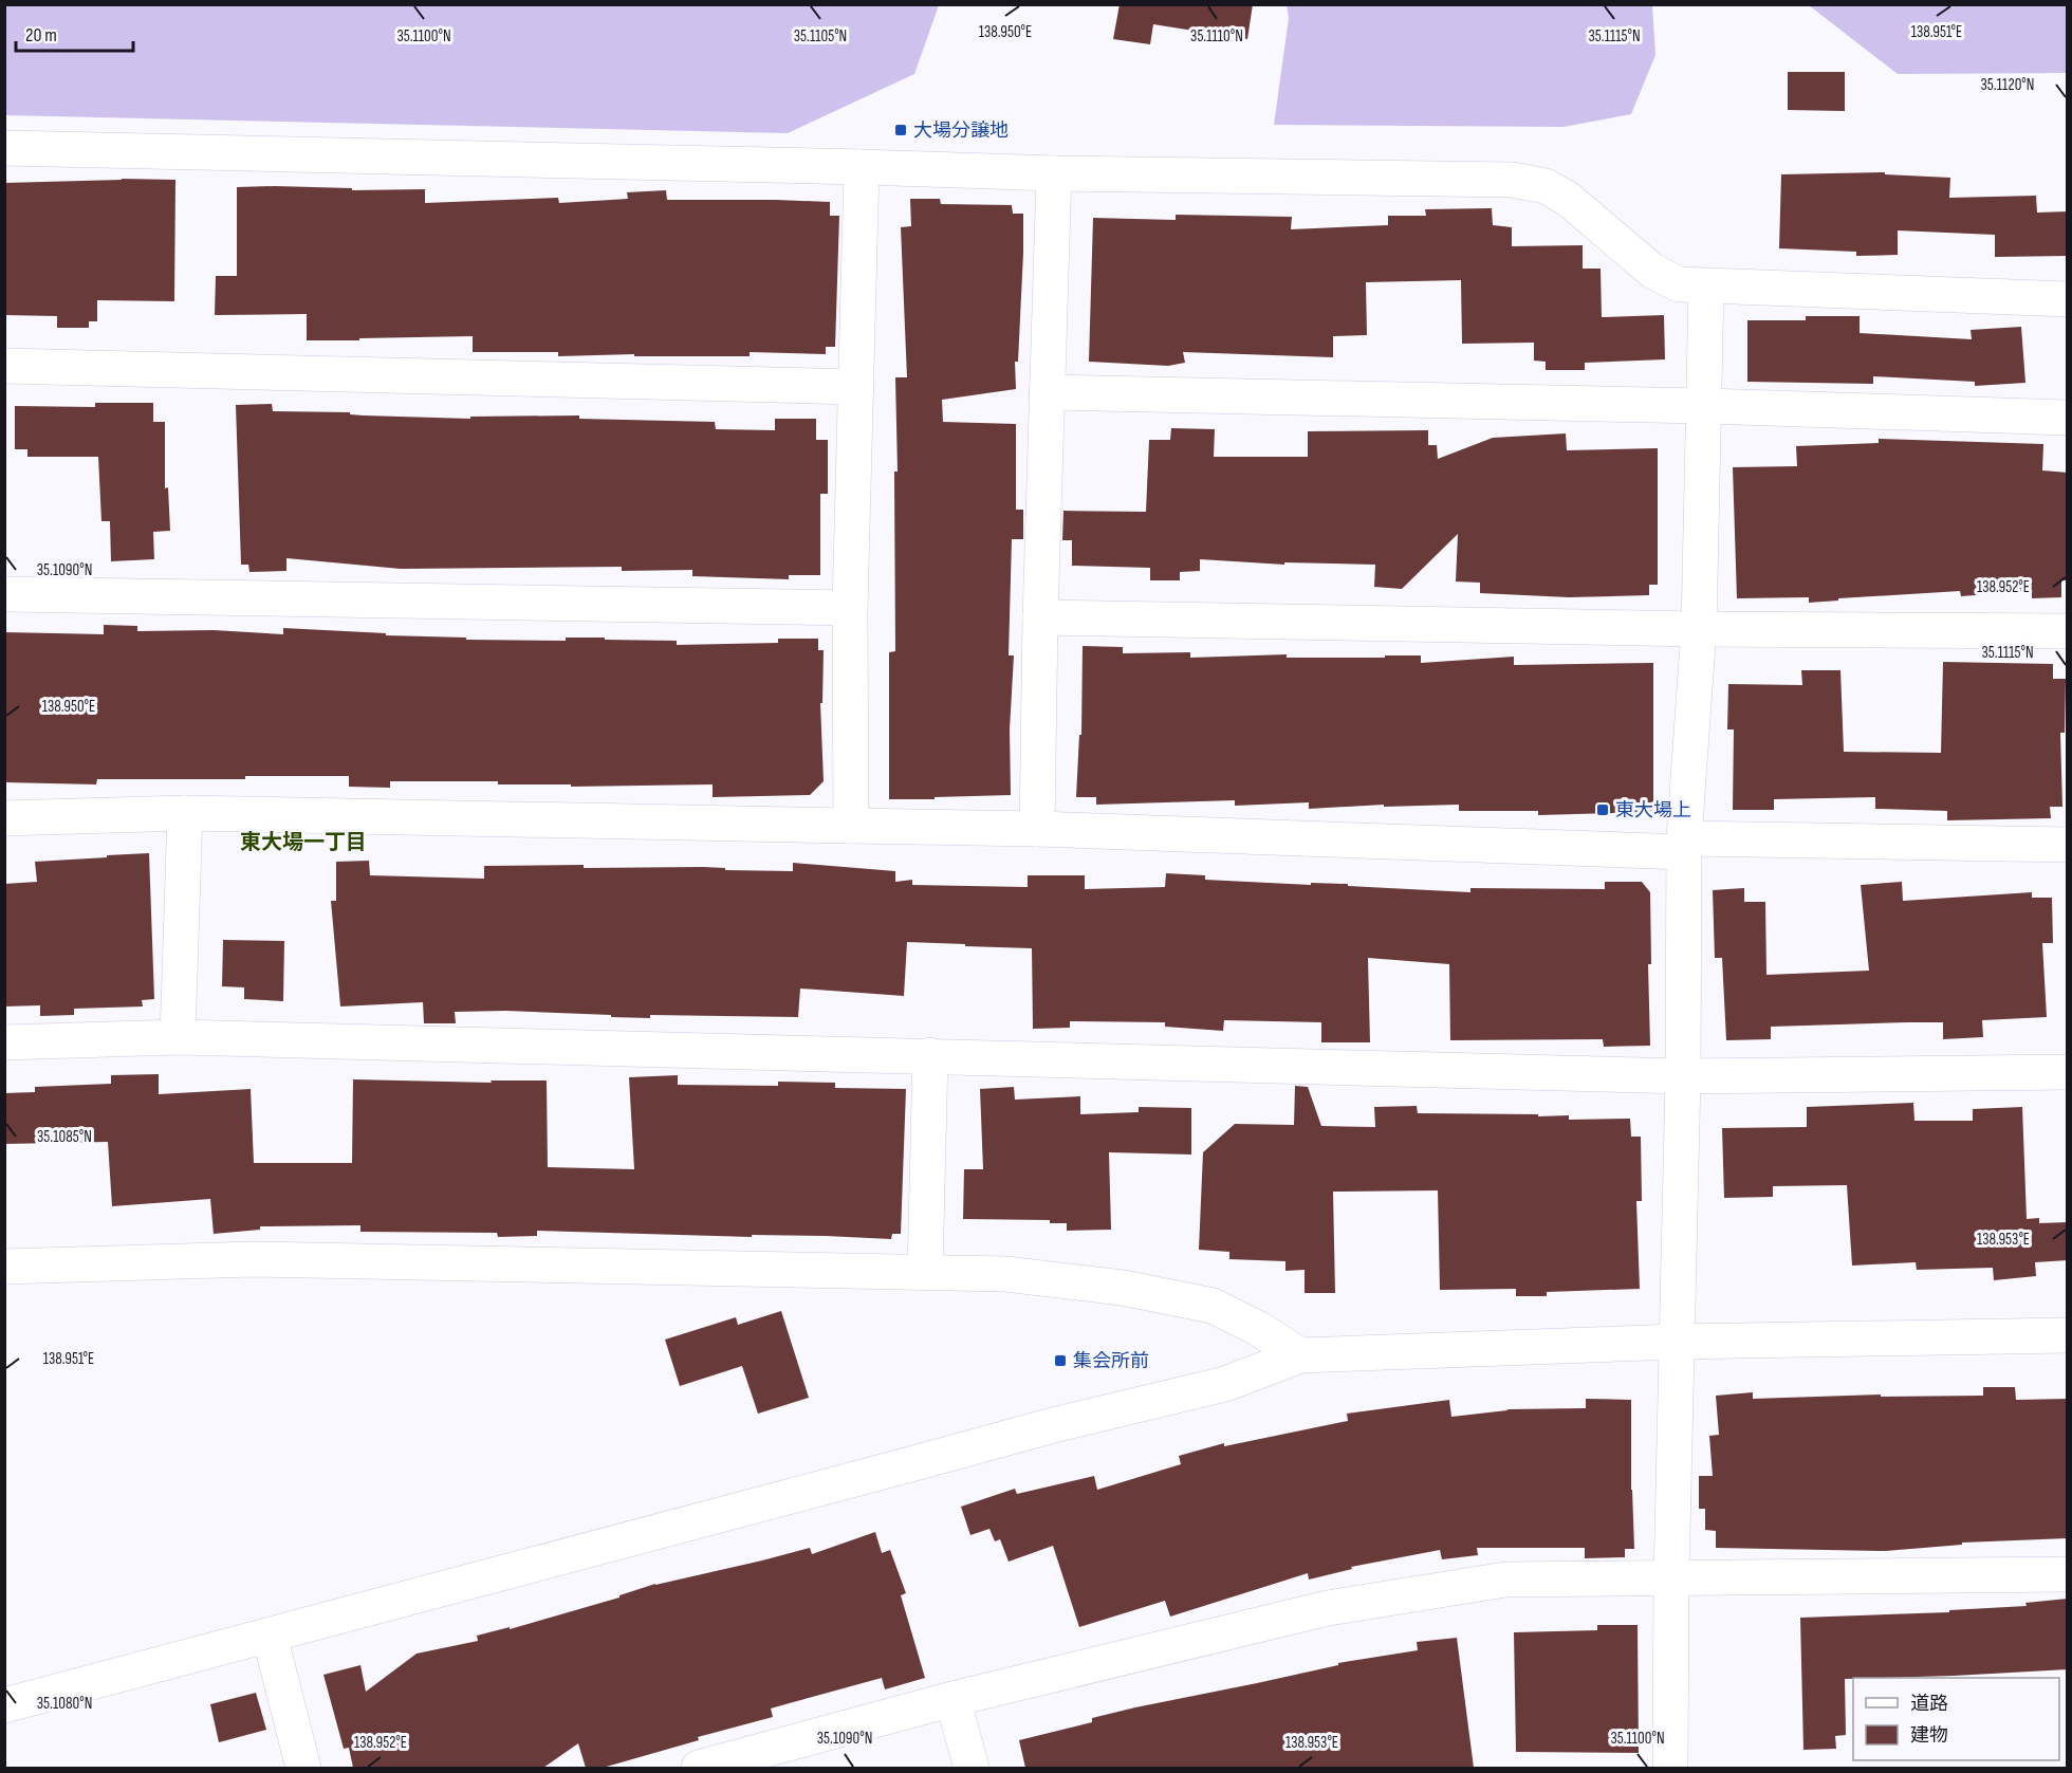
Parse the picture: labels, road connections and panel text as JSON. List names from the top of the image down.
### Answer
{
  "districts": ["東大場一丁目"],
  "places": {
    "transit": ["大場分譲地", "東大場上", "集会所前"]
  },
  "legend": ["道路", "建物"],
  "scale_bar": "20 m",
  "coordinates": [
    "138.950°E",
    "138.951°E",
    "35.1100°N",
    "35.1105°N",
    "35.1110°N",
    "35.1115°N",
    "35.1120°N",
    "35.1090°N",
    "138.952°E",
    "35.1085°N",
    "138.953°E",
    "35.1080°N"
  ]
}
